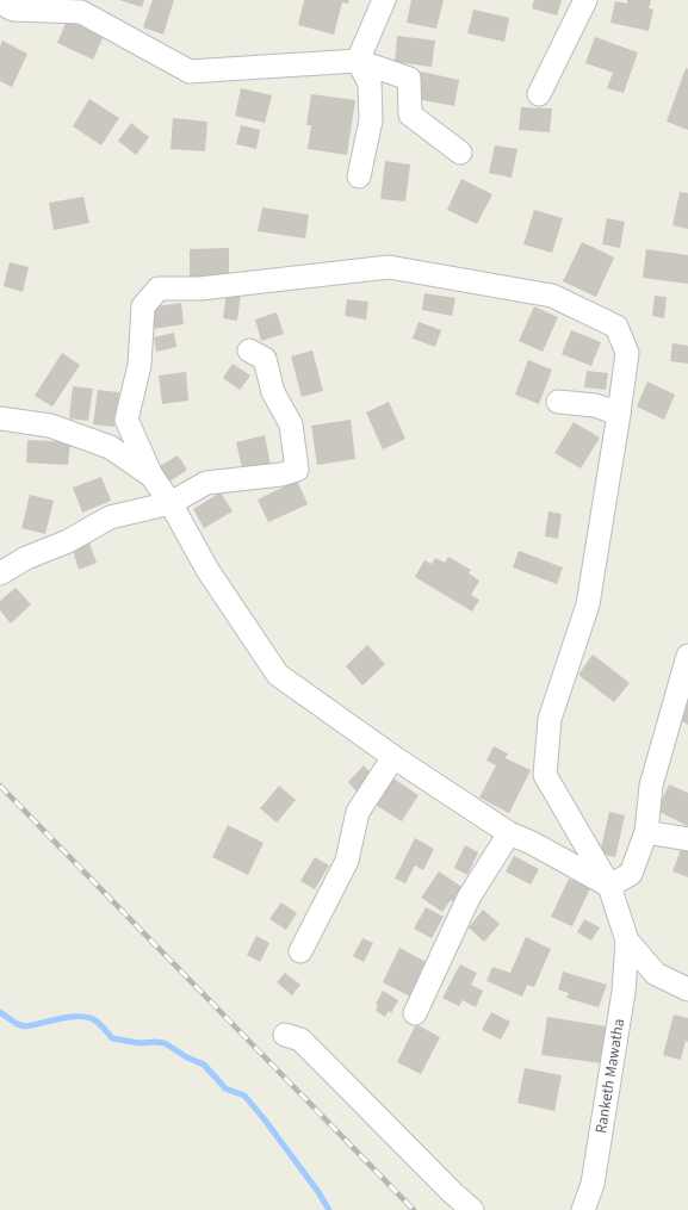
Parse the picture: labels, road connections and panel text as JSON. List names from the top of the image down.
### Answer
{
  "streets": {
    "street": ["Ranketh Mawatha"]
  }
}
